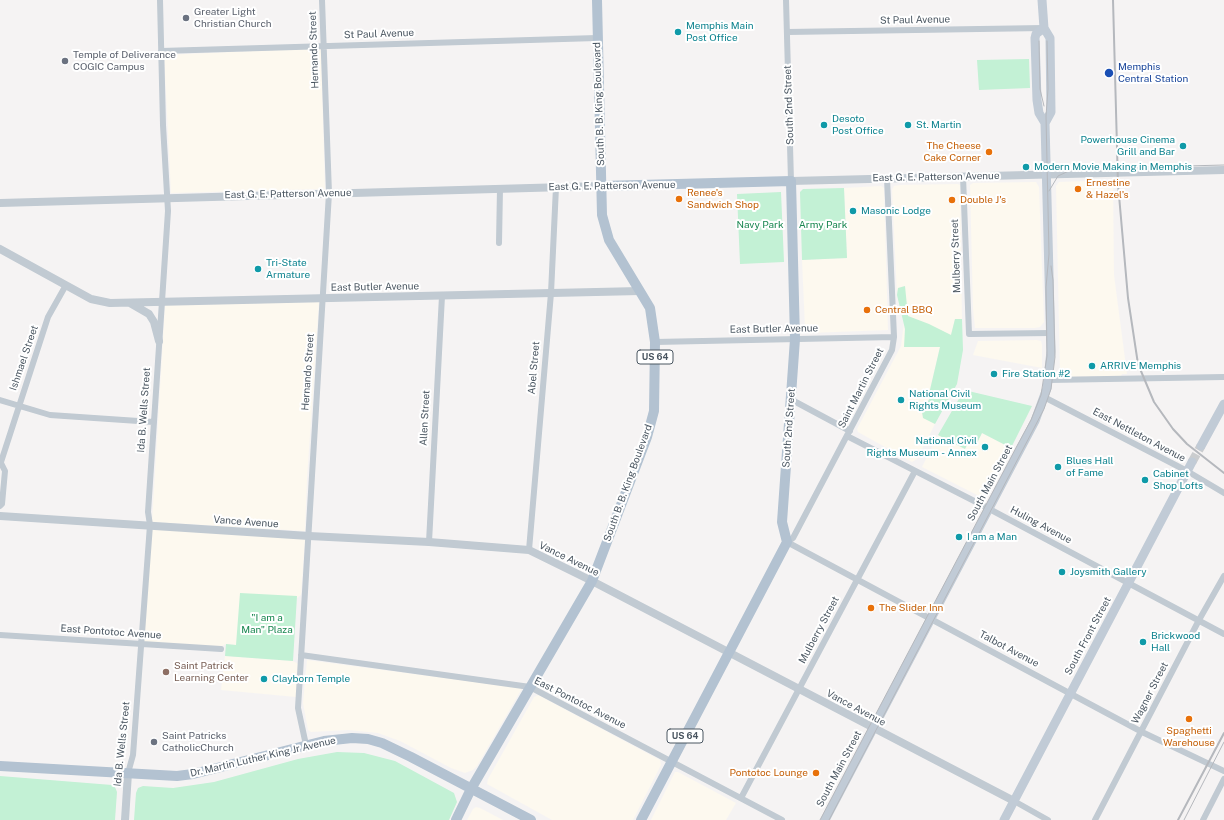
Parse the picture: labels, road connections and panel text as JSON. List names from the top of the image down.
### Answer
{
  "streets": {
    "main road": [
      "South B. B. King Boulevard",
      "South 2nd Street",
      "East G. E. Patterson Avenue",
      "US 64",
      "South Main Street",
      "South Front Street",
      "Dr. Martin Luther King Jr Avenue"
    ],
    "street": [
      "St Paul Avenue",
      "Hernando Street",
      "Mulberry Street",
      "East Butler Avenue",
      "Ishmael Street",
      "Abel Street",
      "Saint Martin Street",
      "Ida B. Wells Street",
      "Allen Street",
      "East Nettleton Avenue",
      "Vance Avenue",
      "Huling Avenue",
      "East Pontotoc Avenue",
      "Talbot Avenue",
      "Wagner Street"
    ]
  },
  "crossings": [
    ["St Paul Avenue", "Hernando Street"],
    ["St Paul Avenue", "South B. B. King Boulevard"],
    ["St Paul Avenue", "South 2nd Street"],
    ["St Paul Avenue", "Ida B. Wells Street"],
    ["St Paul Avenue", "South Main Street"],
    ["Hernando Street", "East G. E. Patterson Avenue"],
    ["Hernando Street", "East Butler Avenue"],
    ["Hernando Street", "Vance Avenue"],
    ["Hernando Street", "East Pontotoc Avenue"],
    ["Hernando Street", "Dr. Martin Luther King Jr Avenue"],
    ["South B. B. King Boulevard", "East G. E. Patterson Avenue"],
    ["South B. B. King Boulevard", "East Butler Avenue"],
    ["South B. B. King Boulevard", "Vance Avenue"],
    ["South B. B. King Boulevard", "East Pontotoc Avenue"],
    ["South B. B. King Boulevard", "Dr. Martin Luther King Jr Avenue"],
    ["South 2nd Street", "East G. E. Patterson Avenue"],
    ["South 2nd Street", "East Butler Avenue"],
    ["South 2nd Street", "US 64"],
    ["South 2nd Street", "Saint Martin Street"],
    ["South 2nd Street", "Huling Avenue"],
    ["South 2nd Street", "Talbot Avenue"],
    ["East G. E. Patterson Avenue", "Mulberry Street"],
    ["East G. E. Patterson Avenue", "Abel Street"],
    ["East G. E. Patterson Avenue", "Saint Martin Street"],
    ["East G. E. Patterson Avenue", "Ida B. Wells Street"],
    ["East G. E. Patterson Avenue", "South Main Street"],
    ["Mulberry Street", "South Main Street"],
    ["Mulberry Street", "Vance Avenue"],
    ["Mulberry Street", "Huling Avenue"],
    ["Mulberry Street", "East Pontotoc Avenue"],
    ["Mulberry Street", "Talbot Avenue"],
    ["East Butler Avenue", "Ishmael Street"],
    ["East Butler Avenue", "Abel Street"],
    ["East Butler Avenue", "Saint Martin Street"],
    ["East Butler Avenue", "Ida B. Wells Street"],
    ["East Butler Avenue", "Allen Street"],
    ["US 64", "Saint Martin Street"],
    ["US 64", "Vance Avenue"],
    ["US 64", "East Pontotoc Avenue"],
    ["US 64", "Talbot Avenue"],
    ["Abel Street", "Vance Avenue"],
    ["Saint Martin Street", "Huling Avenue"],
    ["Saint Martin Street", "Talbot Avenue"],
    ["Ida B. Wells Street", "Vance Avenue"],
    ["Ida B. Wells Street", "East Pontotoc Avenue"],
    ["Ida B. Wells Street", "Dr. Martin Luther King Jr Avenue"],
    ["Allen Street", "Vance Avenue"],
    ["East Nettleton Avenue", "South Main Street"],
    ["East Nettleton Avenue", "South Front Street"],
    ["South Main Street", "Vance Avenue"],
    ["South Main Street", "Huling Avenue"],
    ["South Main Street", "Talbot Avenue"],
    ["Vance Avenue", "South Front Street"],
    ["Huling Avenue", "South Front Street"],
    ["Huling Avenue", "Wagner Street"],
    ["South Front Street", "Talbot Avenue"],
    ["Talbot Avenue", "Wagner Street"]
  ],
  "parks": ["Navy Park", "Army Park", "\"I am a Man\" Plaza"],
  "places": [
    "Greater Light Christian Church",
    "Memphis Main Post Office",
    "Temple of Deliverance COGIC Campus",
    "Memphis Central Station",
    "Desoto Post Office",
    "St. Martin",
    "Powerhouse Cinema Grill and Bar",
    "The Cheese Cake Corner",
    "Modern Movie Making in Memphis",
    "Ernestine & Hazel's",
    "Renee's Sandwich Shop",
    "Double J's",
    "Masonic Lodge",
    "Tri-State Armature",
    "Central BBQ",
    "ARRIVE Memphis",
    "Fire Station #2",
    "National Civil Rights Museum",
    "National Civil Rights Museum - Annex",
    "Blues Hall of Fame",
    "Cabinet Shop Lofts",
    "I am a Man",
    "Joysmith Gallery",
    "The Slider Inn",
    "Brickwood Hall",
    "Saint Patrick Learning Center",
    "Clayborn Temple",
    "Spaghetti Warehouse",
    "Saint Patricks CatholicChurch",
    "Pontotoc Lounge"
  ]
}
